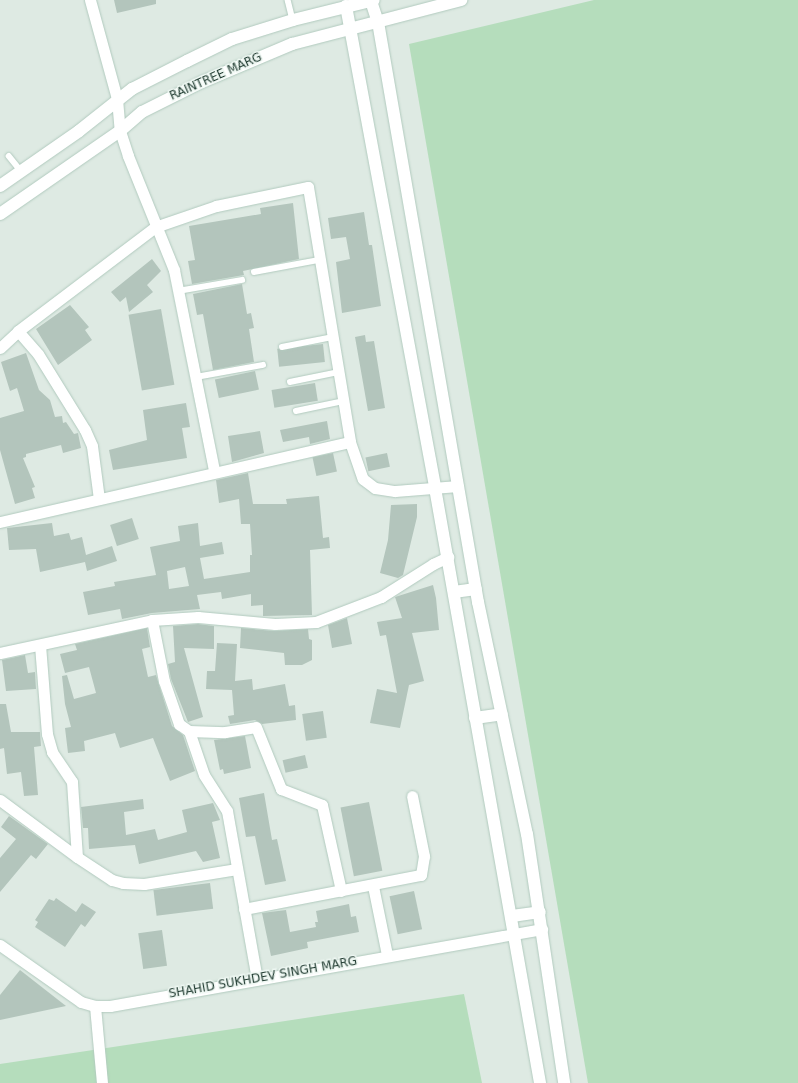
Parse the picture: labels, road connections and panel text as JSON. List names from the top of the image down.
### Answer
{
  "streets": {
    "main road": ["RAINTREE MARG"],
    "street": ["SHAHID SUKHDEV SINGH MARG"]
  }
}
